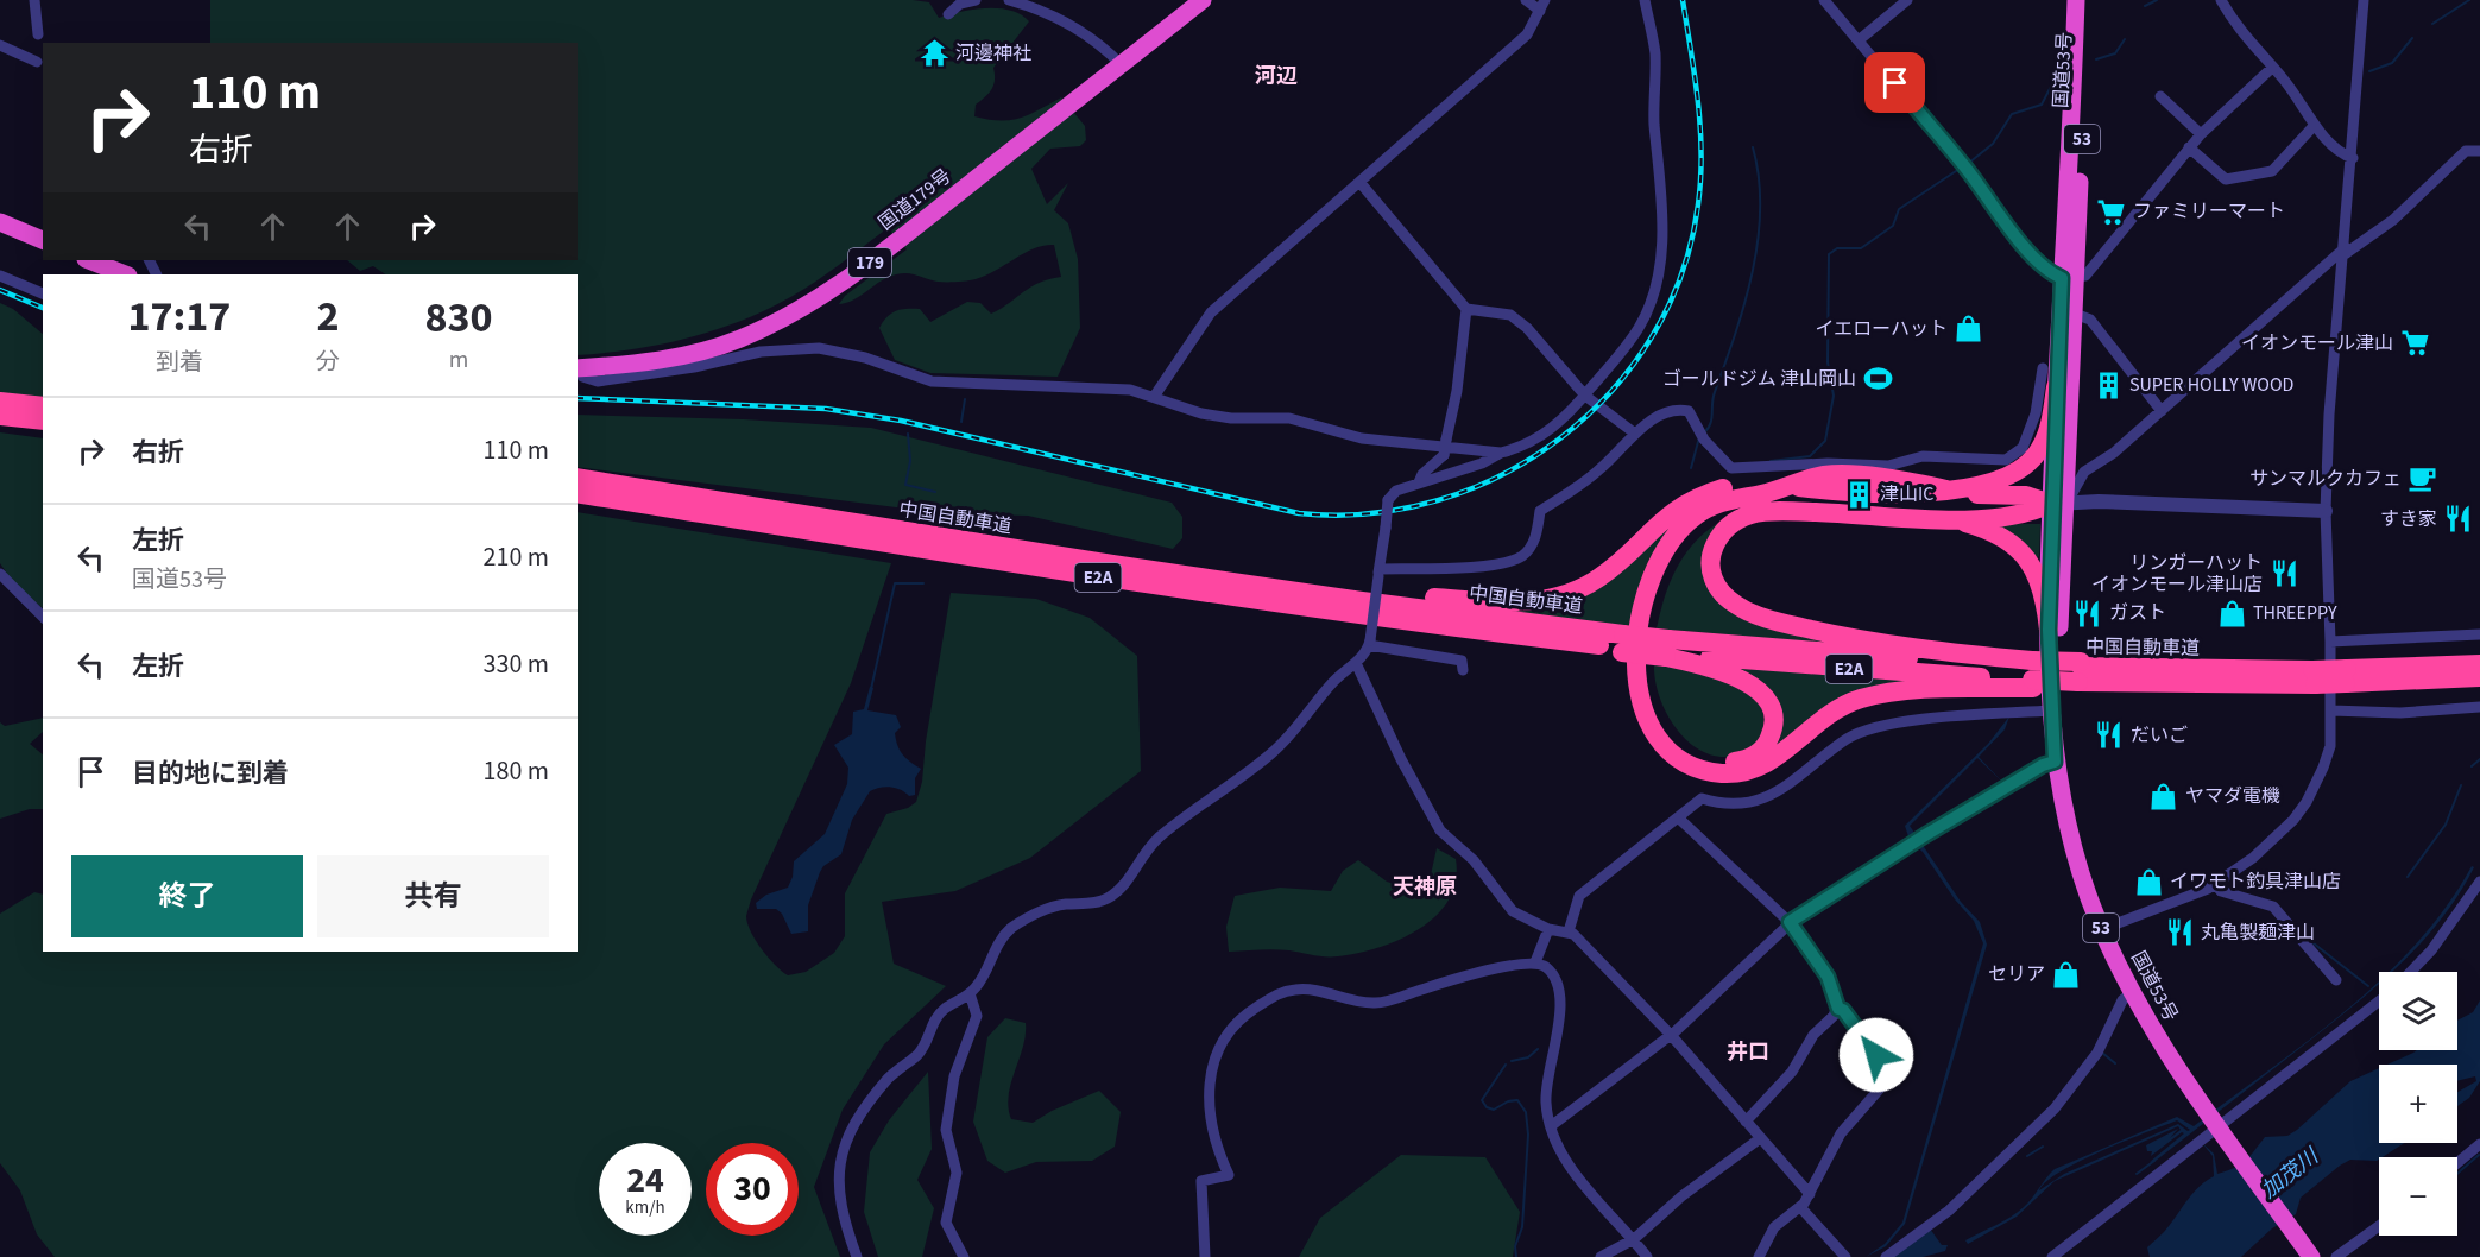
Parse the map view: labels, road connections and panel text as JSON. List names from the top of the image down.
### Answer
{
  "streets": {
    "highway": [
      "国道53号",
      "53",
      "国道179号",
      "179",
      "中国自動車道",
      "E2A"
    ]
  },
  "districts": ["河辺", "天神原", "井口"],
  "water": ["加茂川"],
  "places": {
    "temple": ["河邊神社"],
    "supermarket": ["ファミリーマート", "イオンモール津山"],
    "shop": [
      "イエローハット",
      "THREEPPY",
      "ヤマダ電機",
      "イワモト釣具津山店",
      "セリア"
    ],
    "sports": ["ゴールドジム 津山岡山"],
    "building": ["SUPER HOLLY WOOD", "津山IC"],
    "cafe": ["サンマルクカフェ"],
    "restaurant": [
      "すき家",
      "リンガーハット イオンモール津山店",
      "ガスト",
      "だいご",
      "丸亀製麺津山"
    ]
  },
  "page": {
    "turn": ["110 m", "右折"],
    "eta": [
      "17:17",
      "到着",
      "2",
      "分",
      "830",
      "m"
    ],
    "list": [
      {
        "name": "右折",
        "value": "110 m"
      },
      {
        "name": "左折",
        "note": "国道53号",
        "value": "210 m"
      },
      {
        "name": "左折",
        "value": "330 m"
      },
      {
        "name": "目的地に到着",
        "value": "180 m"
      }
    ],
    "buttons": ["終了", "共有"],
    "map_buttons": ["+", "−"],
    "speed": "24 km/h",
    "limit": "30"
  }
}
